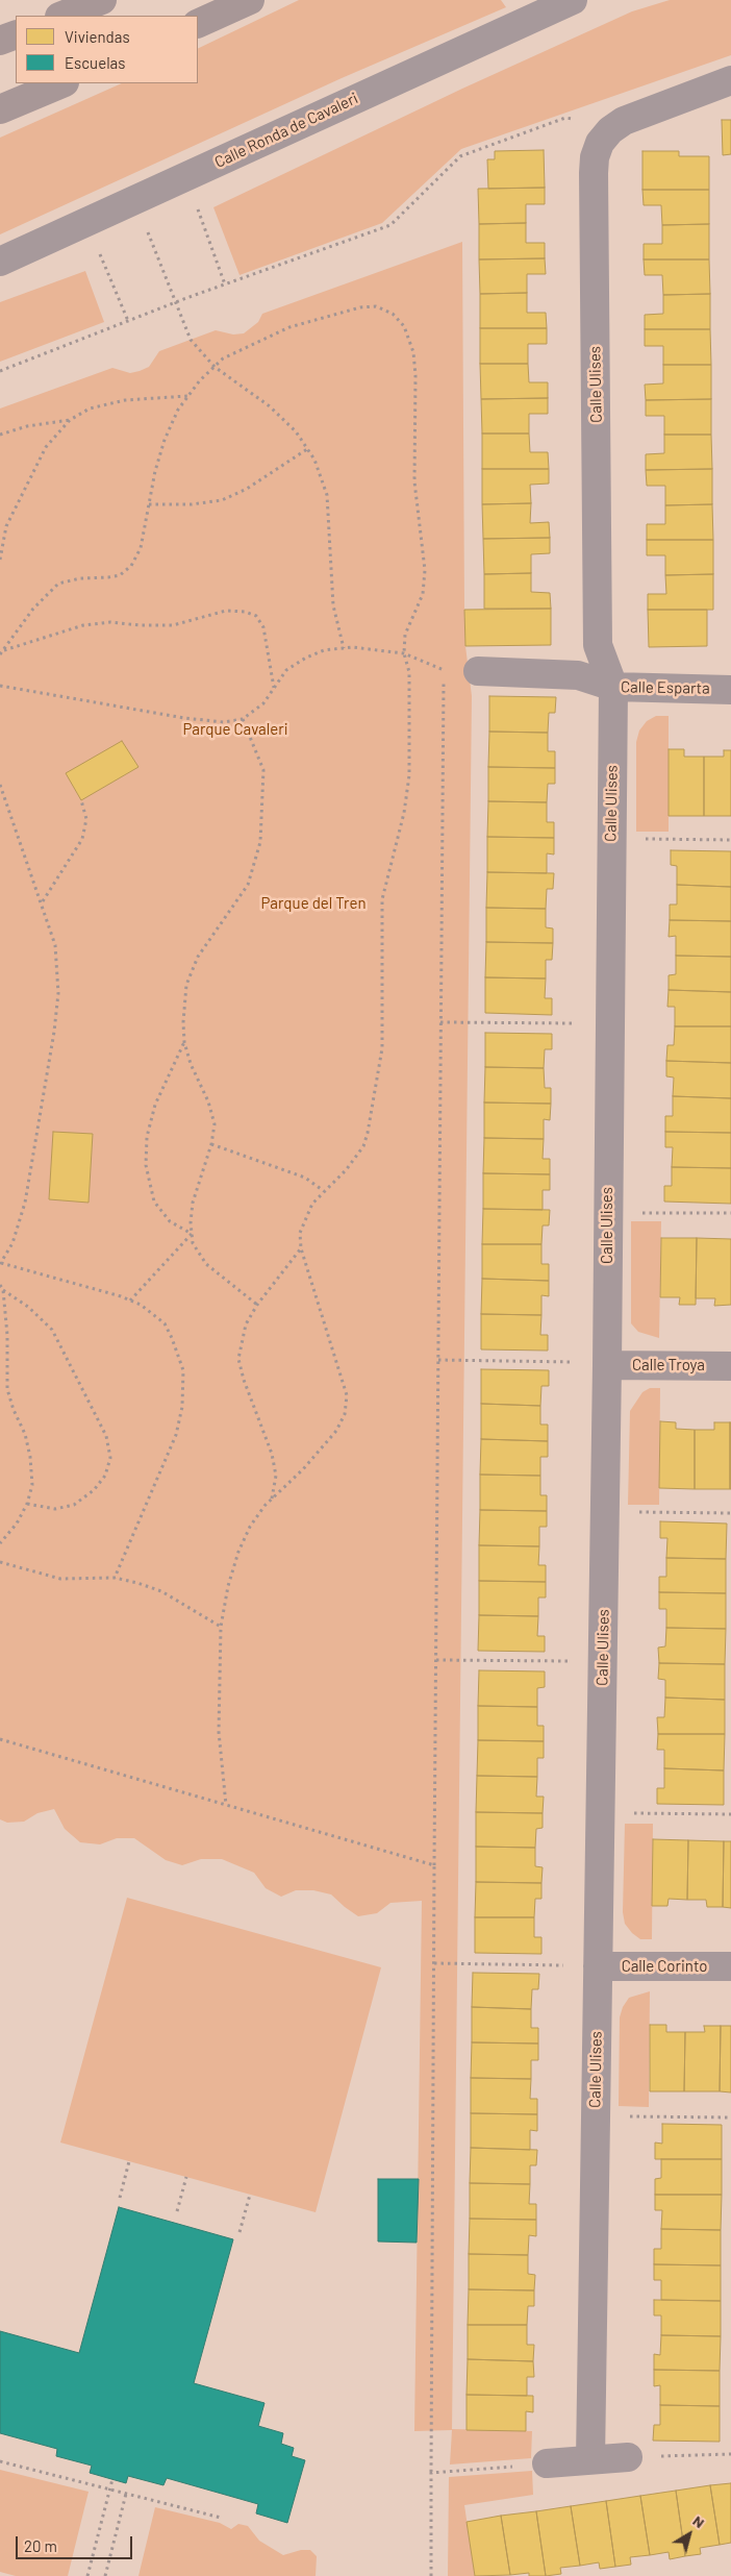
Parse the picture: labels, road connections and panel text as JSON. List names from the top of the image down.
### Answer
{
  "streets": {
    "street": [
      "Calle Ronda de Cavaleri",
      "Calle Ulises",
      "Calle Esparta",
      "Calle Troya",
      "Calle Corinto"
    ]
  },
  "crossings": [
    ["Calle Ulises", "Calle Esparta"],
    ["Calle Ulises", "Calle Troya"],
    ["Calle Ulises", "Calle Corinto"]
  ],
  "parks": ["Parque Cavaleri", "Parque del Tren"],
  "legend": ["Viviendas", "Escuelas"],
  "scale_bar": "20 m",
  "north": "top right"
}
